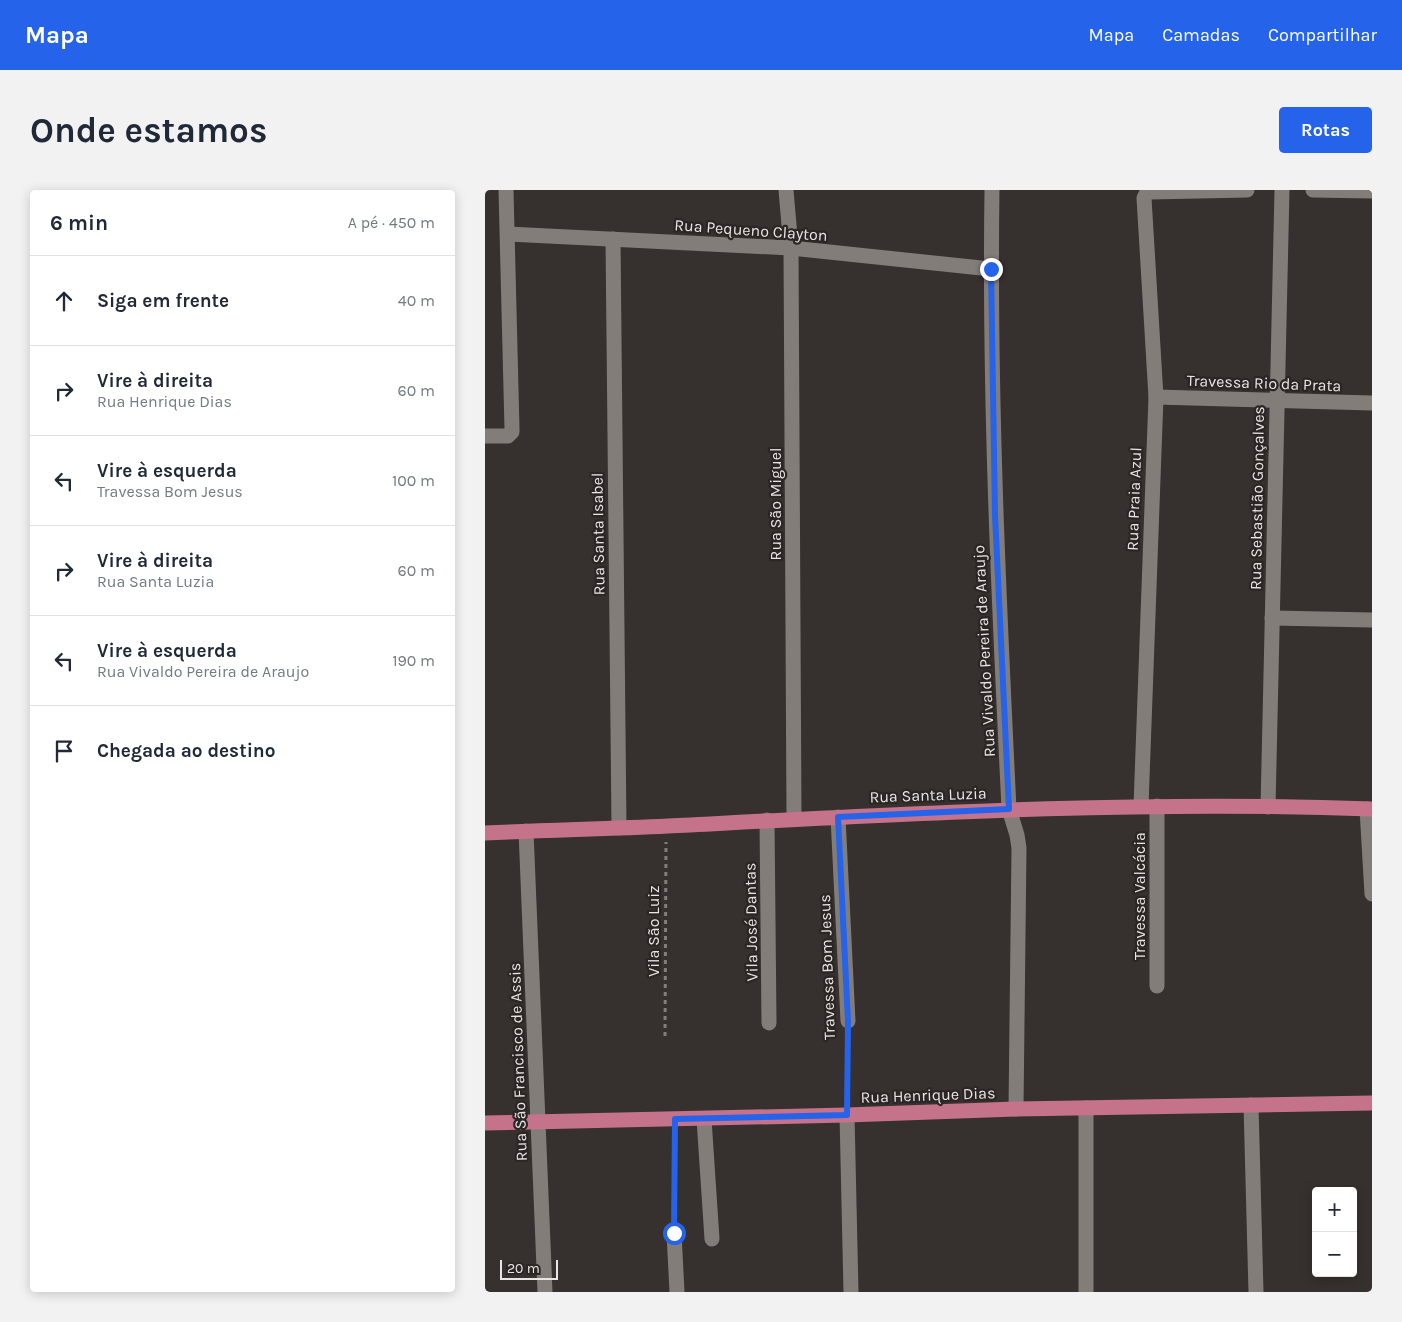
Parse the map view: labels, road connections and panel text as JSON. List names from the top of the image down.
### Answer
{
  "streets": {
    "main road": ["Rua Santa Luzia", "Rua Henrique Dias"],
    "street": [
      "Rua Pequeno Clayton",
      "Travessa Rio da Prata",
      "Rua Sebastião Gonçalves",
      "Rua Praia Azul",
      "Rua São Miguel",
      "Rua Santa Isabel",
      "Rua Vivaldo Pereira de Araujo",
      "Travessa Valcácia",
      "Vila José Dantas",
      "Travessa Bom Jesus",
      "Rua São Francisco de Assis"
    ],
    "path": ["Vila São Luiz"]
  },
  "crossings": [
    ["Rua Pequeno Clayton", "Rua São Miguel"],
    ["Rua Pequeno Clayton", "Rua Santa Isabel"],
    ["Rua Pequeno Clayton", "Rua Vivaldo Pereira de Araujo"],
    ["Travessa Rio da Prata", "Rua Sebastião Gonçalves"],
    ["Travessa Rio da Prata", "Rua Praia Azul"],
    ["Rua Sebastião Gonçalves", "Rua Santa Luzia"],
    ["Rua Praia Azul", "Rua Santa Luzia"],
    ["Rua São Miguel", "Rua Santa Luzia"],
    ["Rua Santa Isabel", "Rua Santa Luzia"],
    ["Rua Vivaldo Pereira de Araujo", "Rua Santa Luzia"],
    ["Rua Vivaldo Pereira de Araujo", "Rua Henrique Dias"],
    ["Rua Santa Luzia", "Travessa Valcácia"],
    ["Rua Santa Luzia", "Vila José Dantas"],
    ["Rua Santa Luzia", "Vila São Luiz"],
    ["Rua Santa Luzia", "Travessa Bom Jesus"],
    ["Rua Santa Luzia", "Rua São Francisco de Assis"],
    ["Travessa Bom Jesus", "Rua Henrique Dias"],
    ["Rua São Francisco de Assis", "Rua Henrique Dias"]
  ],
  "scale_bar": "20 m",
  "page": {
    "header": "Mapa",
    "nav": ["Mapa", "Camadas", "Compartilhar"],
    "buttons": "Rotas",
    "title": "Onde estamos",
    "heading": ["6 min", "A pé · 450 m"],
    "list": [
      ["Siga em frente", "40 m"],
      ["Vire à direita", "Rua Henrique Dias", "60 m"],
      ["Vire à esquerda", "Travessa Bom Jesus", "100 m"],
      ["Vire à direita", "Rua Santa Luzia", "60 m"],
      ["Vire à esquerda", "Rua Vivaldo Pereira de Araujo", "190 m"],
      "Chegada ao destino"
    ],
    "map_buttons": ["+", "−"],
    "scale": "20 m"
  }
}
